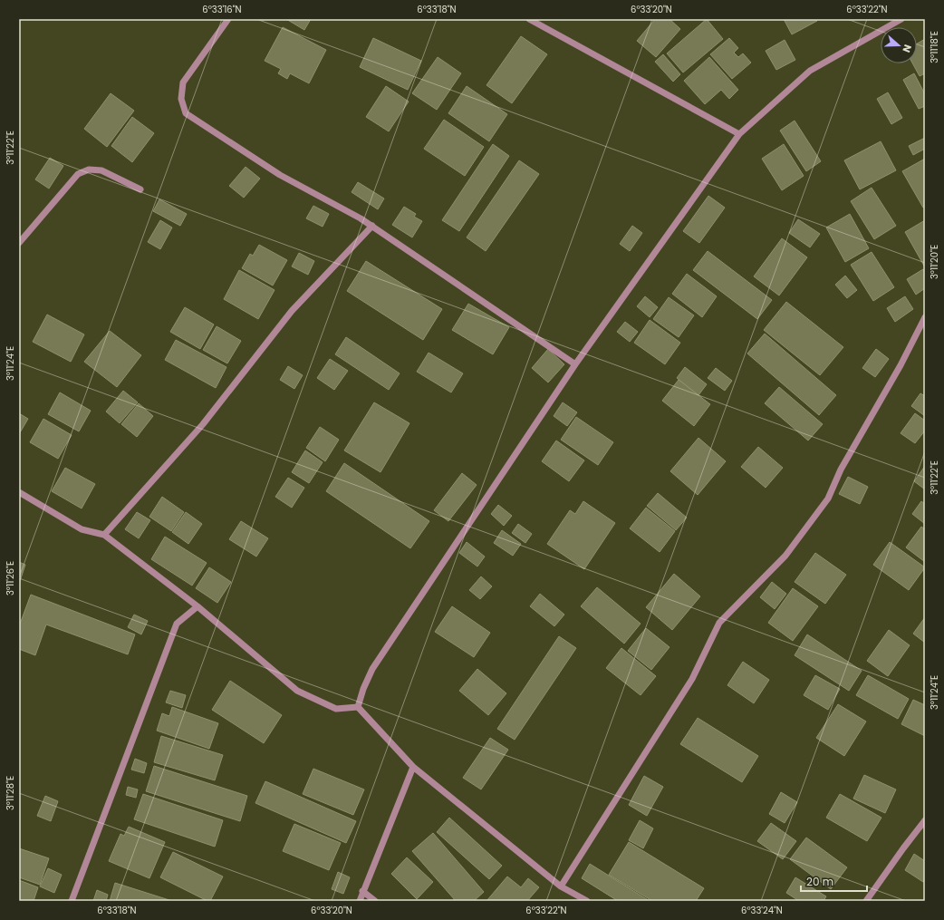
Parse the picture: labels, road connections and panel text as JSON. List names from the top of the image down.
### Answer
{
  "scale_bar": "20 m",
  "north": "right",
  "coordinates": [
    "6°33'16\"N",
    "6°33'18\"N",
    "6°33'20\"N",
    "6°33'22\"N",
    "3°11'18\"E",
    "3°11'22\"E",
    "3°11'20\"E",
    "3°11'24\"E",
    "3°11'26\"E",
    "3°11'28\"E",
    "6°33'24\"N"
  ]
}
